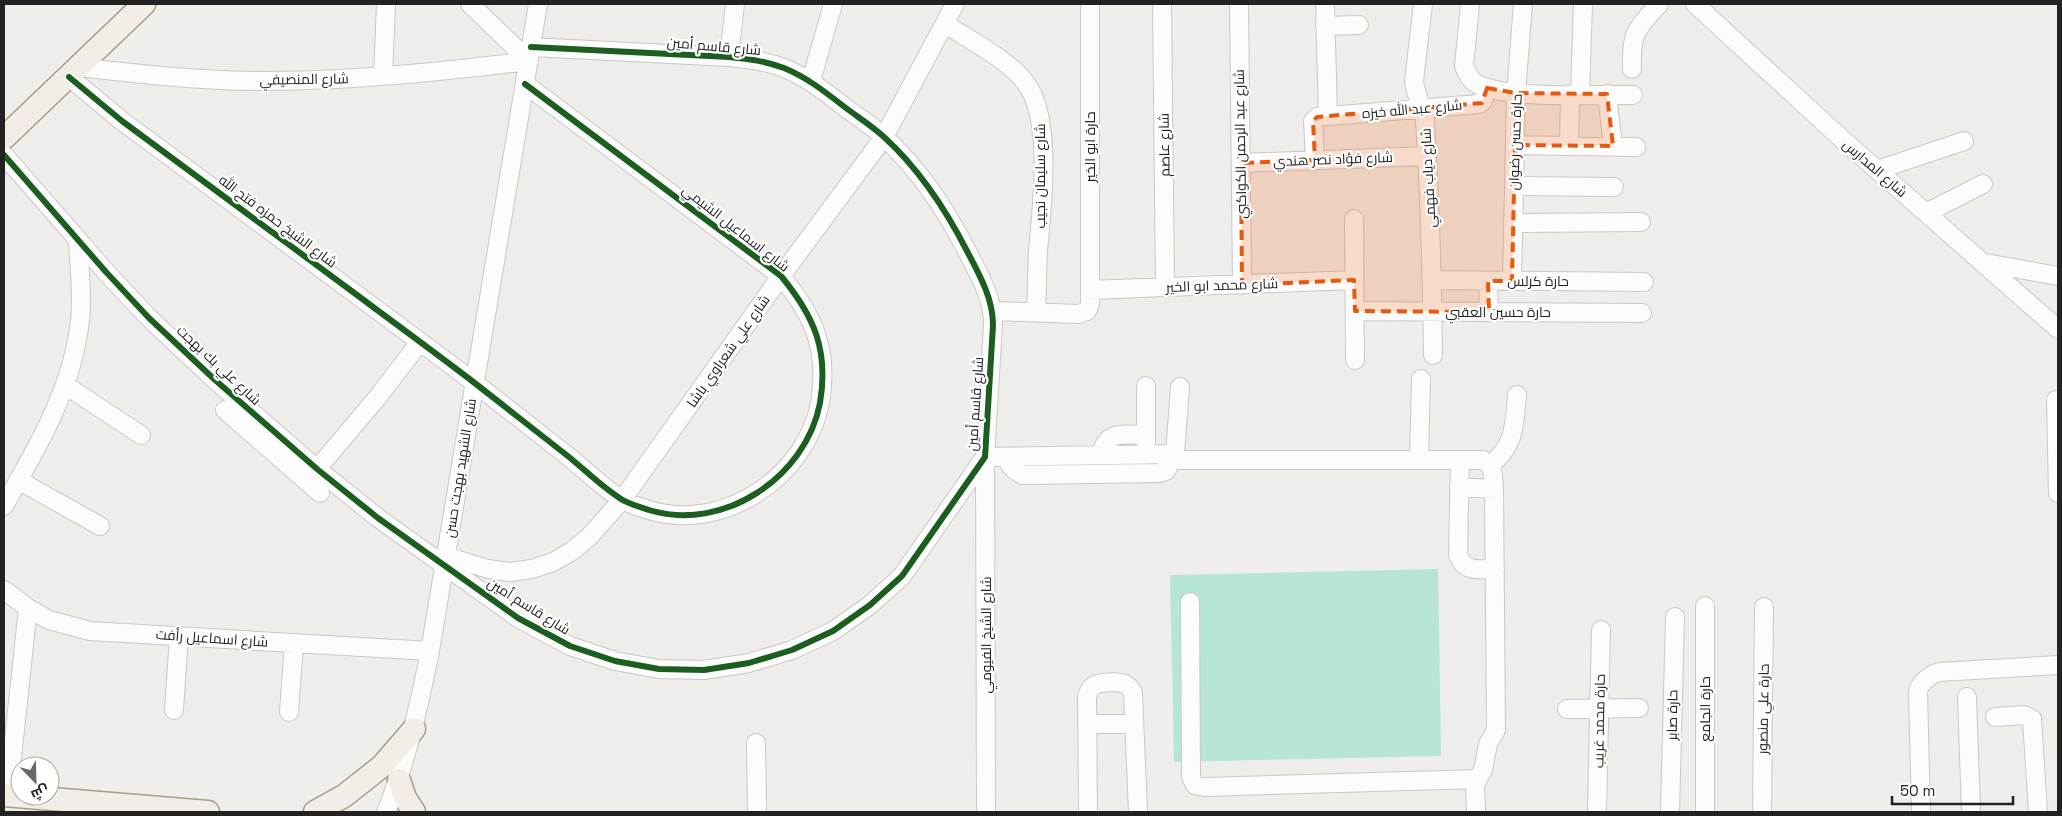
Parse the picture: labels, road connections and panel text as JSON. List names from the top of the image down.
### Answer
{
  "streets": {
    "street": [
      "شارع قاسم أمين",
      "شارع المنصيفي",
      "شارع عبد الله خيزه",
      "حارة حسن رضوان",
      "شارع عبد الرحمن الكواكبي",
      "شارع عاصم",
      "حارة ابو الخير",
      "شارع فؤاد نصر هندي",
      "شارع المدارس",
      "شارع سليمان نجيب",
      "شارع دياب فهمي",
      "شارع الشيخ حمزه فتح الله",
      "شارع اسماعيل الشيمي",
      "حارة كرلس",
      "شارع محمد ابو الخير",
      "حارة حسين العقبي",
      "شارع علي شعراوي باشا",
      "شارع علي بك بهجت",
      "شارع الشهيد بهجت حسن",
      "شارع الشيخ الفيومي",
      "شارع اسماعيل رأفت",
      "حارة الجامع",
      "حارة علي منصور",
      "حارة صابر",
      "حارة محمد غريب"
    ]
  },
  "crossings": [
    ["شارع قاسم أمين", "شارع المنصيفي"],
    ["شارع قاسم أمين", "حارة ابو الخير"],
    ["شارع قاسم أمين", "شارع علي شعراوي باشا"],
    ["شارع قاسم أمين", "شارع علي بك بهجت"],
    ["شارع قاسم أمين", "شارع الشهيد بهجت حسن"],
    ["شارع قاسم أمين", "شارع الشيخ الفيومي"],
    ["شارع المنصيفي", "شارع الشيخ حمزه فتح الله"],
    ["شارع المنصيفي", "شارع الشهيد بهجت حسن"],
    ["شارع عبد الله خيزه", "شارع دياب فهمي"],
    ["حارة حسن رضوان", "حارة كرلس"],
    ["شارع عبد الرحمن الكواكبي", "شارع فؤاد نصر هندي"],
    ["شارع عبد الرحمن الكواكبي", "شارع محمد ابو الخير"],
    ["شارع عاصم", "شارع محمد ابو الخير"],
    ["حارة ابو الخير", "شارع سليمان نجيب"],
    ["حارة ابو الخير", "شارع محمد ابو الخير"],
    ["شارع فؤاد نصر هندي", "شارع دياب فهمي"],
    ["شارع سليمان نجيب", "شارع علي شعراوي باشا"],
    ["شارع دياب فهمي", "حارة كرلس"],
    ["شارع دياب فهمي", "حارة حسين العقبي"],
    ["شارع الشيخ حمزه فتح الله", "شارع اسماعيل الشيمي"],
    ["شارع الشيخ حمزه فتح الله", "شارع الشهيد بهجت حسن"],
    ["شارع اسماعيل الشيمي", "شارع علي شعراوي باشا"],
    ["شارع اسماعيل الشيمي", "شارع الشهيد بهجت حسن"],
    ["شارع علي شعراوي باشا", "شارع علي بك بهجت"],
    ["شارع علي شعراوي باشا", "شارع الشهيد بهجت حسن"],
    ["شارع علي بك بهجت", "شارع الشهيد بهجت حسن"],
    ["شارع الشهيد بهجت حسن", "شارع اسماعيل رأفت"]
  ],
  "scale_bar": "50 m",
  "north": "bottom right"
}
